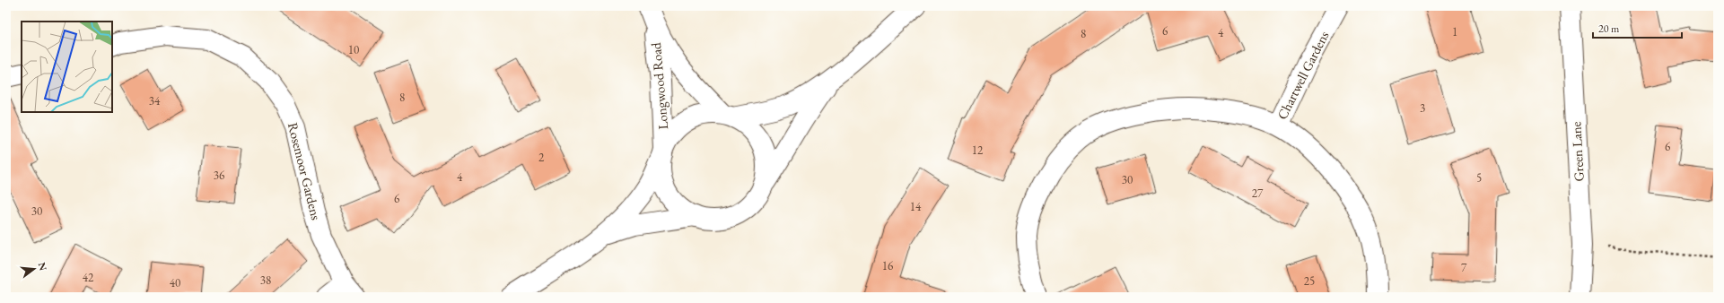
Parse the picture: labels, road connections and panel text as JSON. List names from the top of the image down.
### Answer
{
  "streets": {
    "street": [
      "Chartwell Gardens",
      "Longwood Road",
      "Green Lane",
      "Rosemoor Gardens"
    ]
  },
  "house_numbers": [
    "6",
    "1",
    "4",
    "8",
    "10",
    "8",
    "34",
    "3",
    "6",
    "12",
    "2",
    "36",
    "4",
    "5",
    "30",
    "27",
    "6",
    "14",
    "30",
    "16",
    "7",
    "42",
    "38",
    "25",
    "40"
  ],
  "scale_bar": "20 m",
  "north": "right"
}
